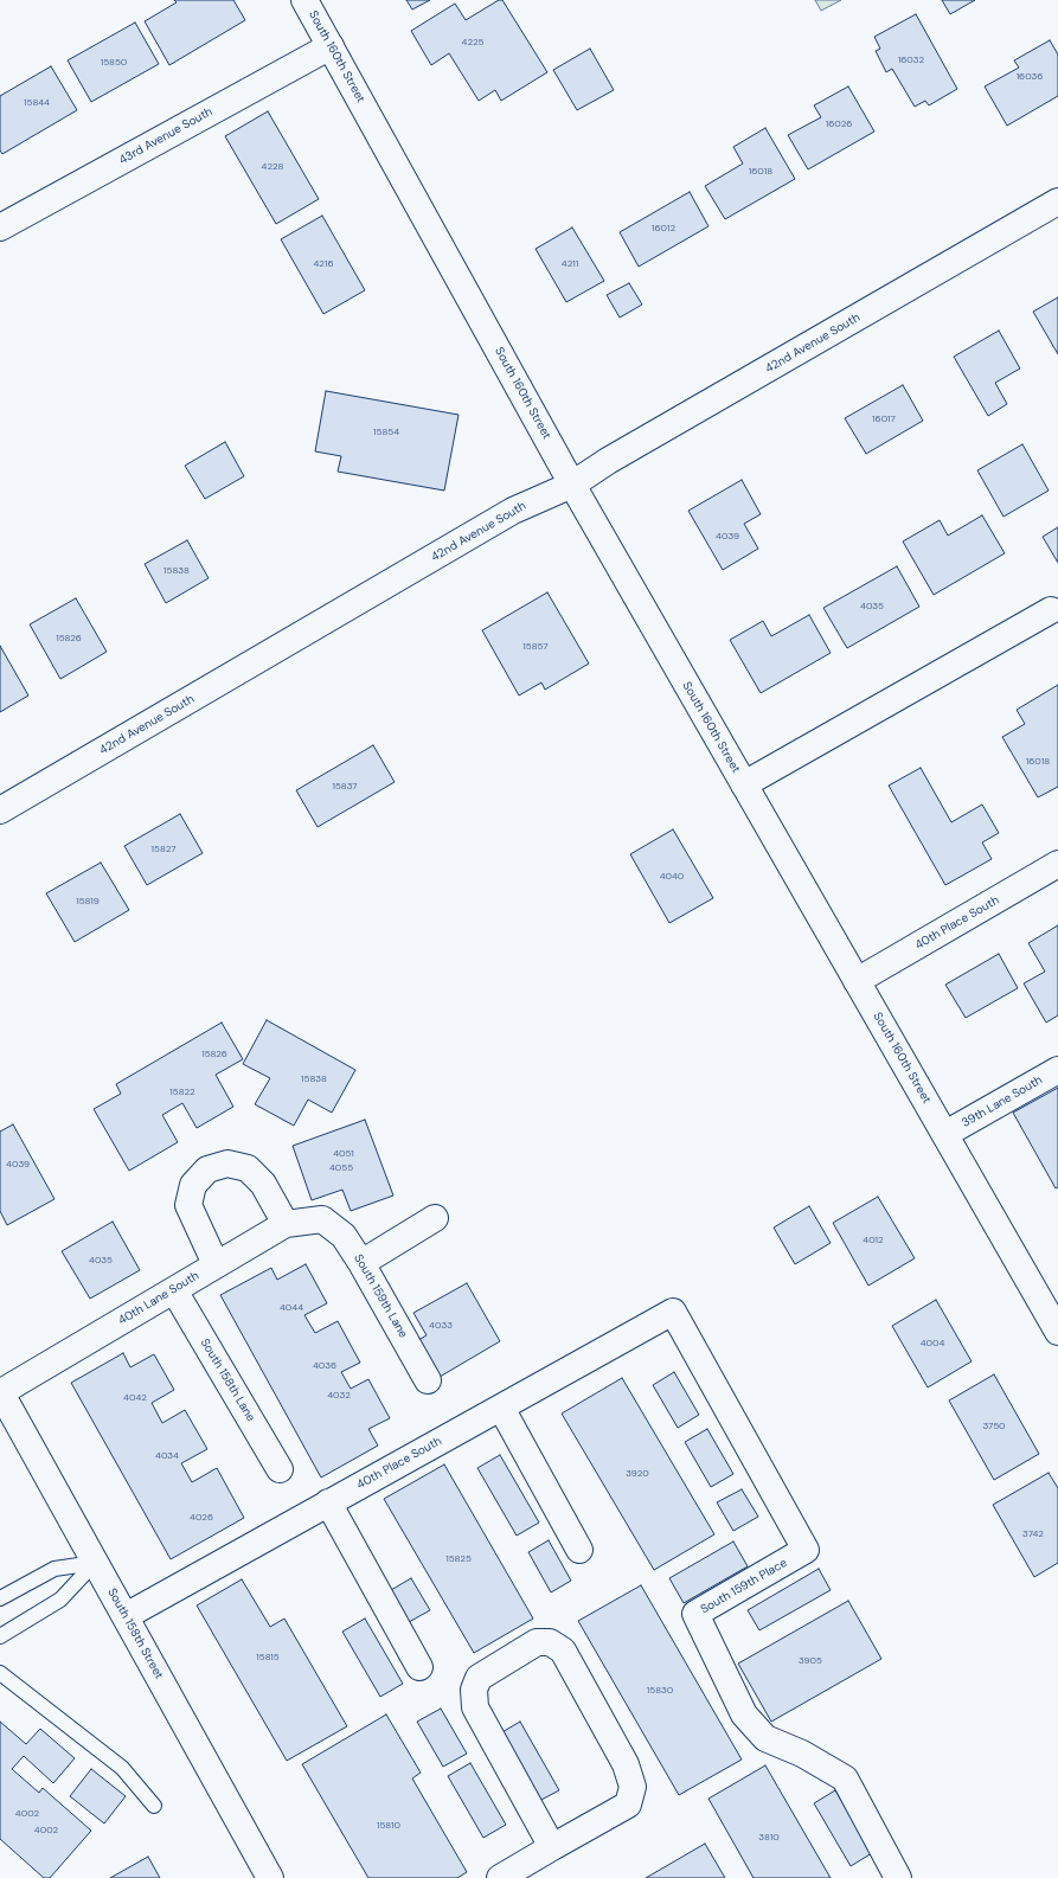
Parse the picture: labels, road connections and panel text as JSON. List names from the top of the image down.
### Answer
{
  "streets": {
    "street": [
      "South 160th Street",
      "43rd Avenue South",
      "42nd Avenue South",
      "40th Place South",
      "39th Lane South",
      "South 159th Lane",
      "40th Lane South",
      "South 158th Lane",
      "South 159th Place",
      "South 158th Street"
    ]
  },
  "crossings": [
    ["South 160th Street", "43rd Avenue South"],
    ["South 160th Street", "42nd Avenue South"],
    ["South 160th Street", "40th Place South"],
    ["South 160th Street", "39th Lane South"],
    ["40th Place South", "South 159th Place"],
    ["40th Place South", "South 158th Street"],
    ["South 159th Lane", "40th Lane South"],
    ["40th Lane South", "South 158th Lane"],
    ["40th Lane South", "South 158th Street"]
  ],
  "house_numbers": [
    "4225",
    "16032",
    "15850",
    "16036",
    "15844",
    "16026",
    "4228",
    "16018",
    "16012",
    "4216",
    "4211",
    "16017",
    "15854",
    "4039",
    "15838",
    "4035",
    "15826",
    "15857",
    "16018",
    "15837",
    "15827",
    "4040",
    "15819",
    "15826",
    "15838",
    "15822",
    "4051",
    "4039",
    "4055",
    "4012",
    "4035",
    "4044",
    "4033",
    "4004",
    "4036",
    "4032",
    "4042",
    "3750",
    "4034",
    "3920",
    "4026",
    "3742",
    "15825",
    "15815",
    "3905",
    "15830",
    "4002",
    "15810",
    "4002",
    "3810"
  ]
}
